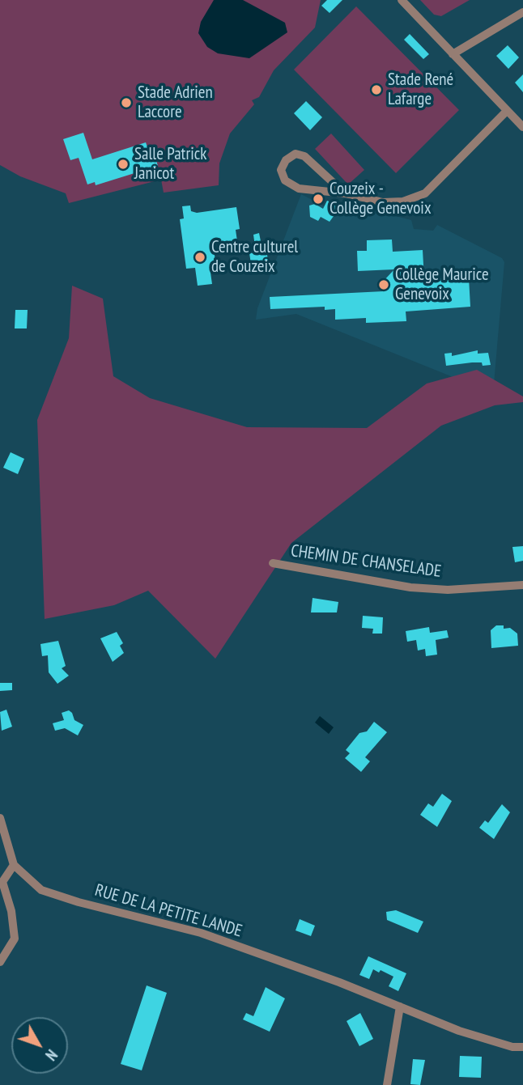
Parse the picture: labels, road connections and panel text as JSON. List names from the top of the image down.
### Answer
{
  "streets": {
    "street": ["CHEMIN DE CHANSELADE", "RUE DE LA PETITE LANDE"]
  },
  "places": [
    "Stade René Lafarge",
    "Stade Adrien Laccore",
    "Salle Patrick Janicot",
    "Couzeix - Collège Genevoix",
    "Centre culturel de Couzeix",
    "Collège Maurice Genevoix"
  ],
  "north": "bottom right"
}
